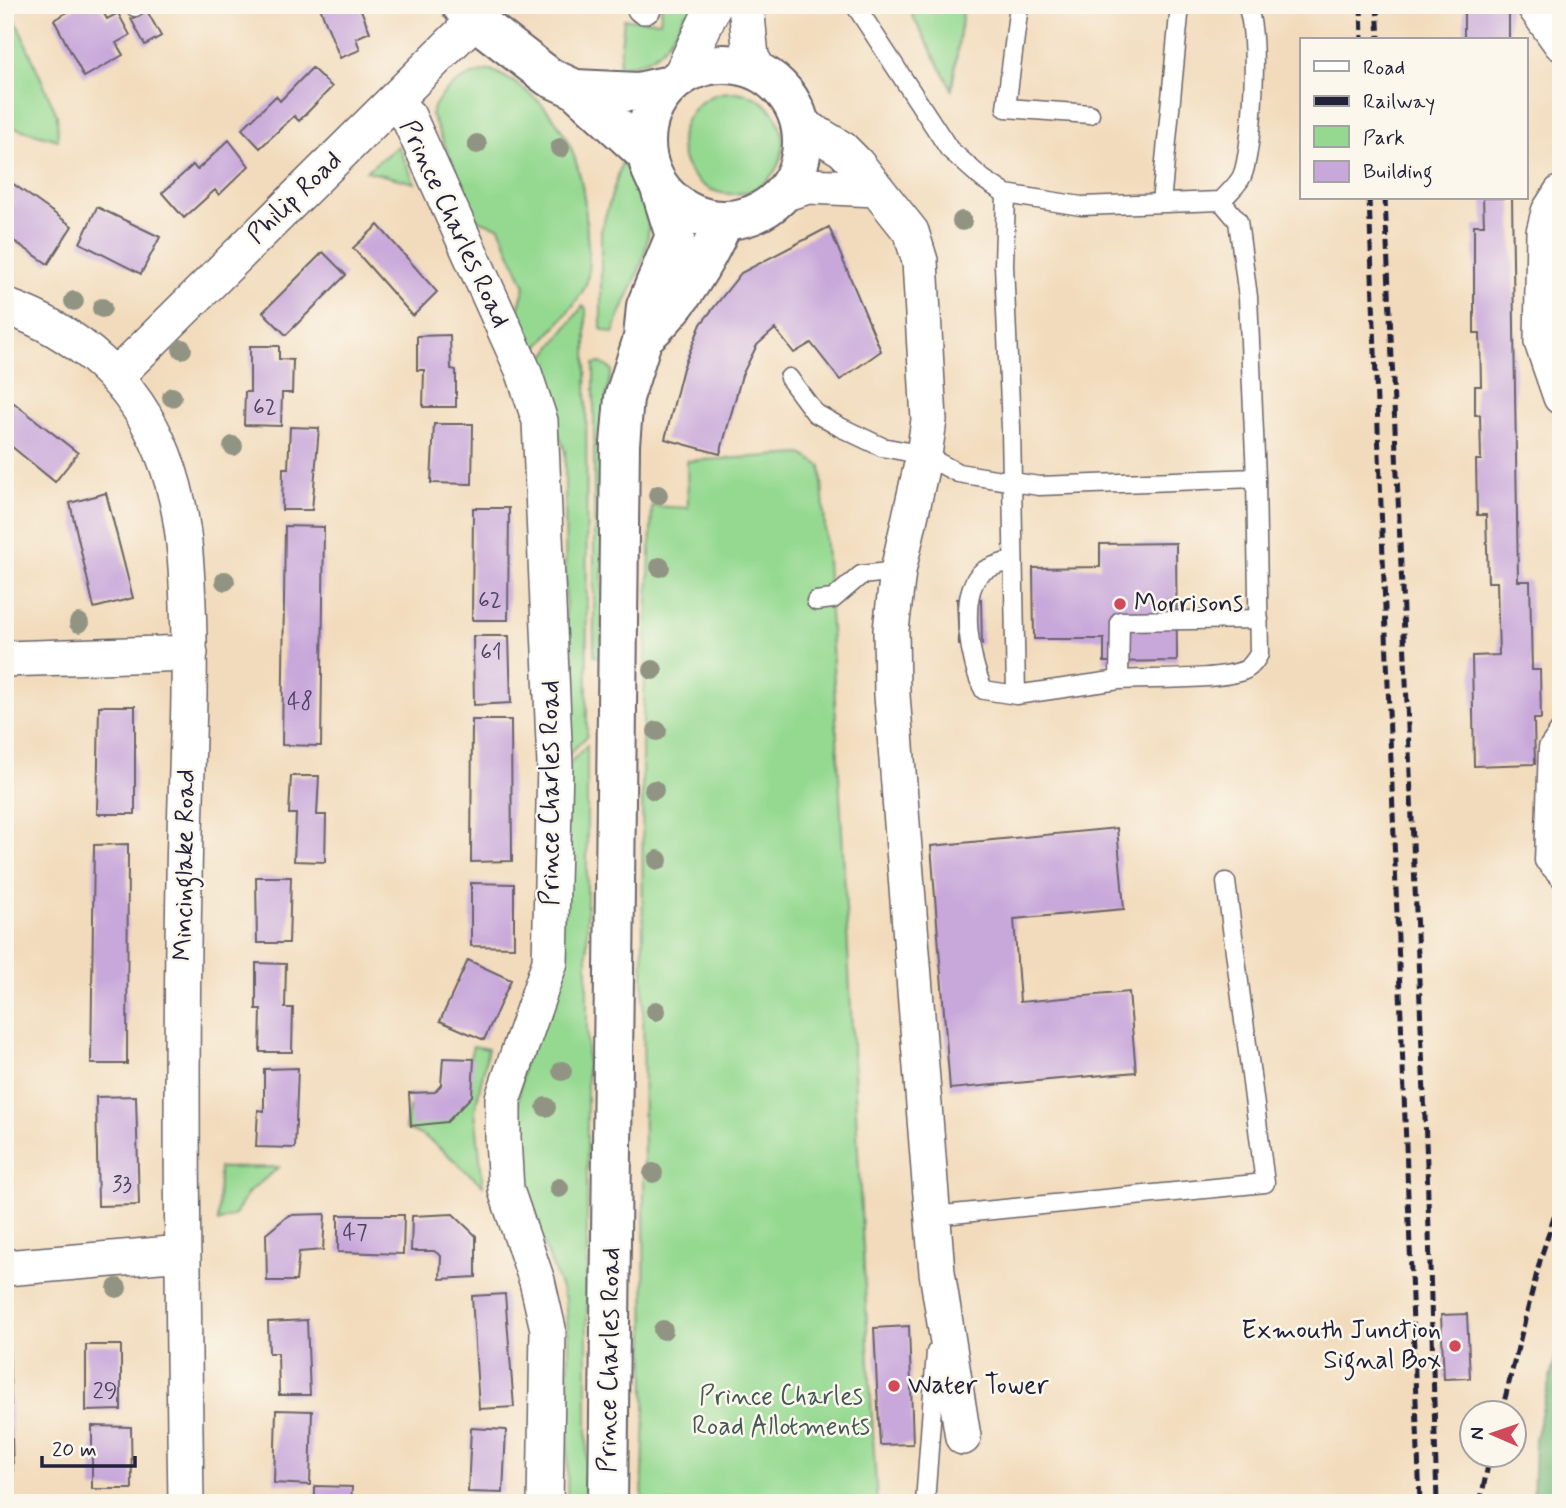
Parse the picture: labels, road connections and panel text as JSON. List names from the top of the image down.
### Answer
{
  "streets": {
    "street": ["Philip Road", "Prince Charles Road", "Mincinglake Road"]
  },
  "crossings": [
    ["Philip Road", "Prince Charles Road"],
    ["Philip Road", "Mincinglake Road"]
  ],
  "parks": ["Prince Charles Road Allotments"],
  "places": ["Morrisons", "Exmouth Junction Signal Box", "Water Tower"],
  "house_numbers": [
    "62",
    "62",
    "61",
    "48",
    "33",
    "47",
    "29"
  ],
  "legend": [
    "Road",
    "Railway",
    "Park",
    "Building"
  ],
  "scale_bar": "20 m",
  "north": "left"
}
